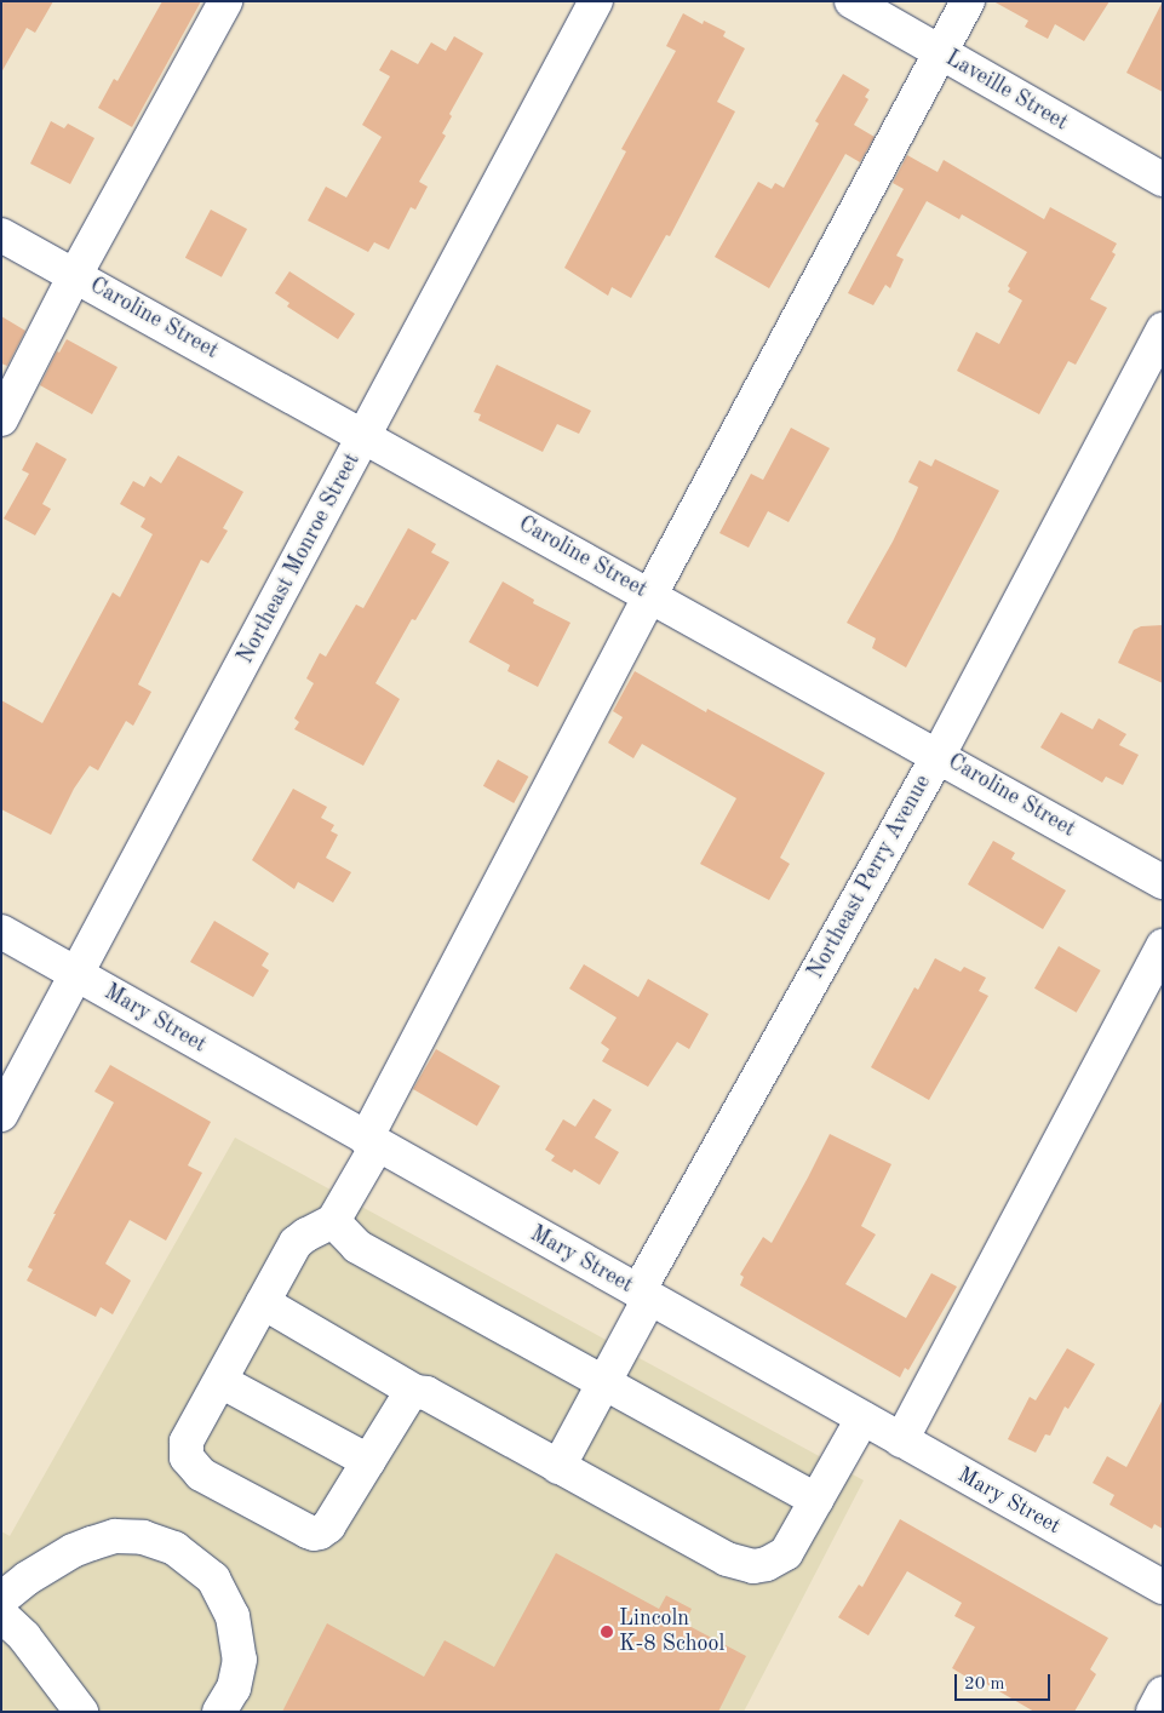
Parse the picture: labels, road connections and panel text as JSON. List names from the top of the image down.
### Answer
{
  "streets": {
    "street": [
      "Laveille Street",
      "Caroline Street",
      "Northeast Monroe Street",
      "Northeast Perry Avenue",
      "Mary Street"
    ]
  },
  "crossings": [
    ["Caroline Street", "Northeast Monroe Street"],
    ["Caroline Street", "Northeast Perry Avenue"],
    ["Northeast Monroe Street", "Mary Street"],
    ["Northeast Perry Avenue", "Mary Street"]
  ],
  "places": ["Lincoln K-8 School"],
  "scale_bar": "20 m"
}
